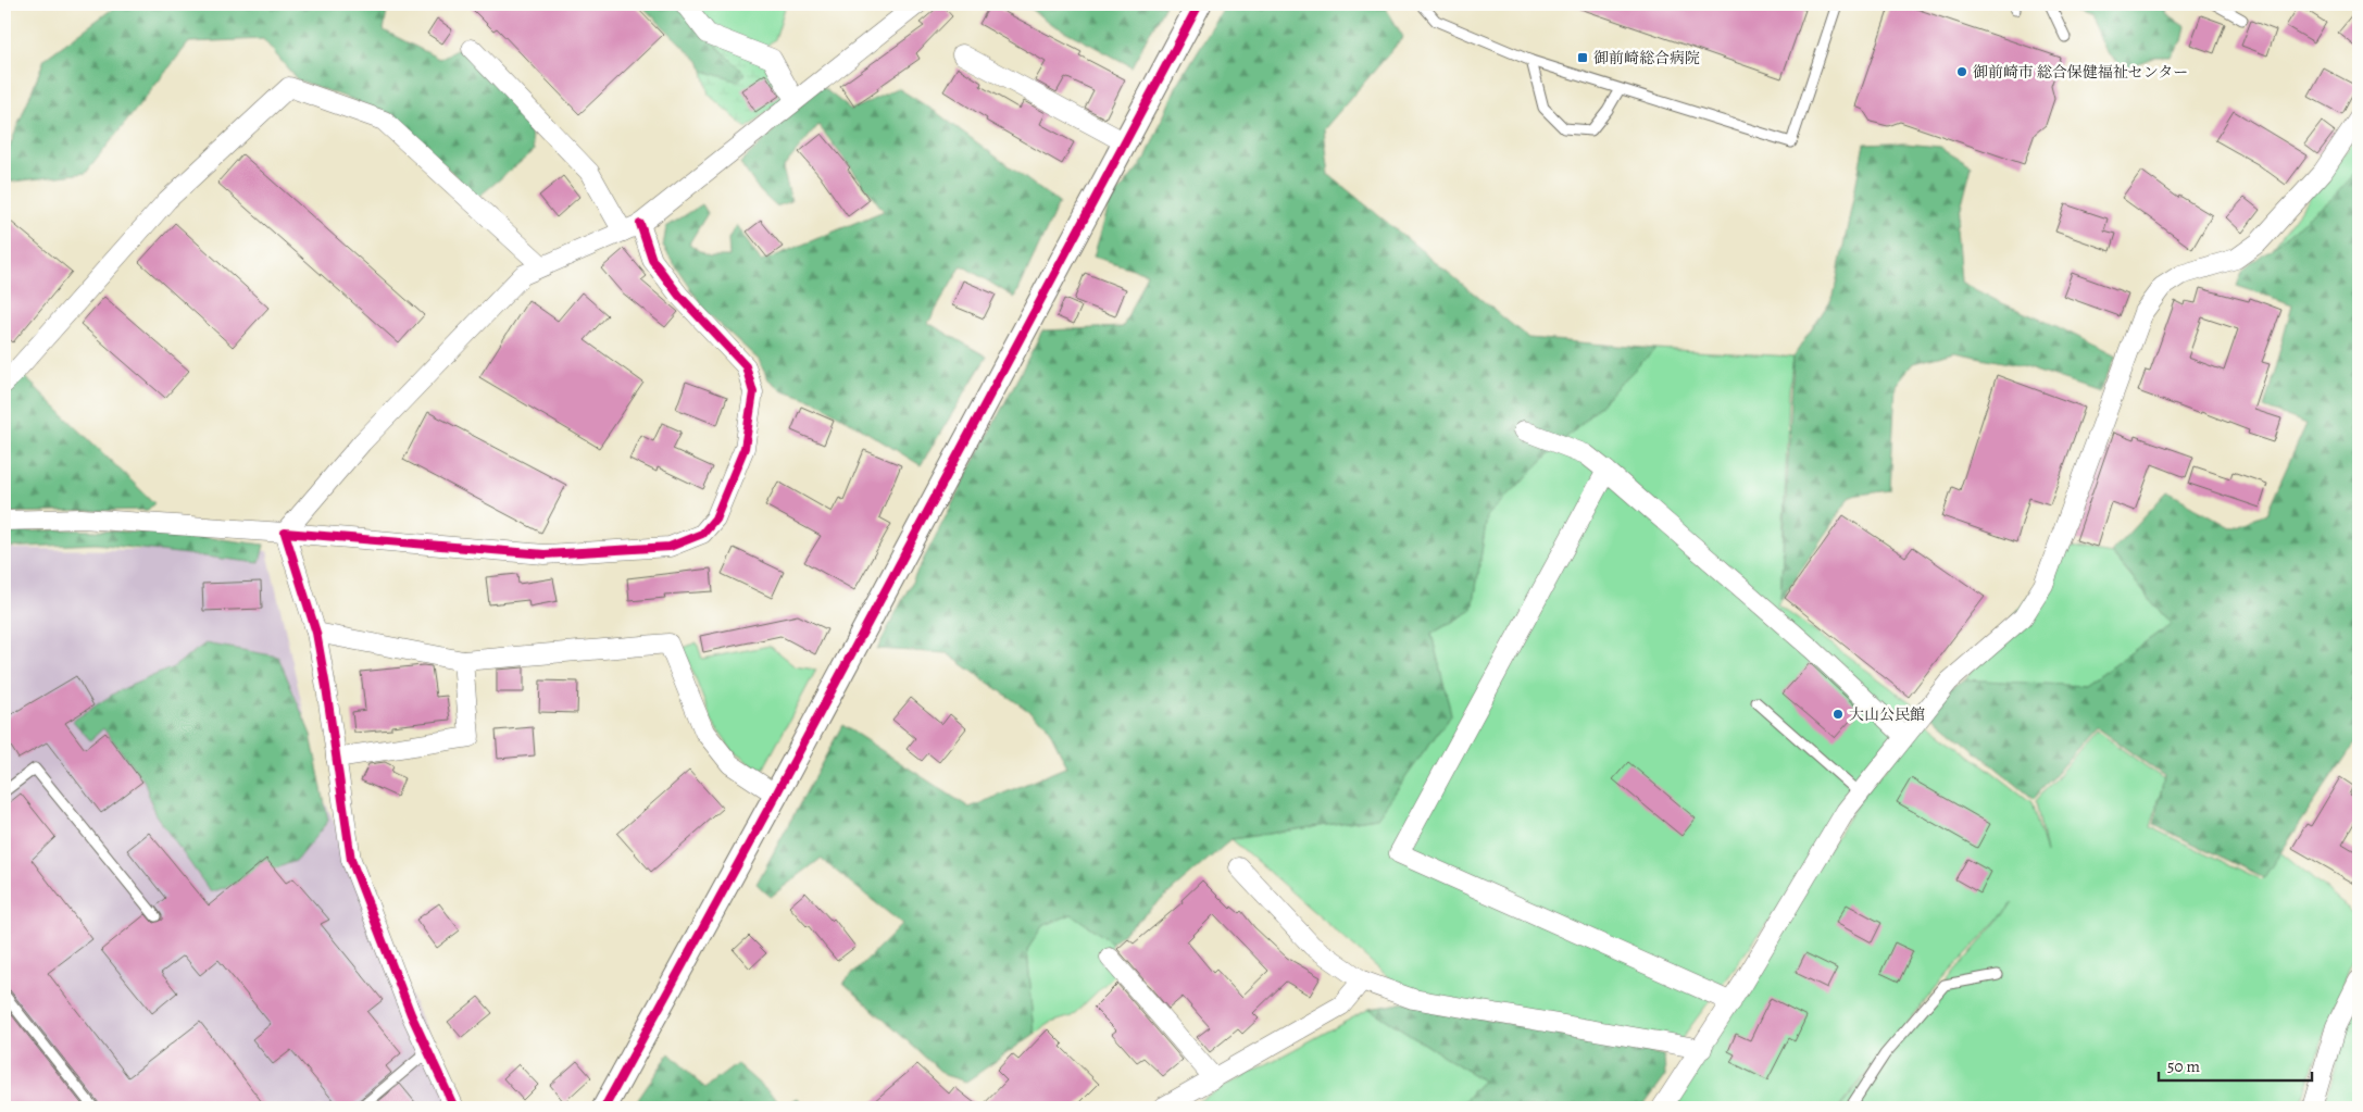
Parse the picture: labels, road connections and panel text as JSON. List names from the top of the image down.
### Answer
{
  "places": {
    "transit": ["御前崎総合病院"],
    "other": ["御前崎市 総合保健福祉センター", "大山公民館"]
  },
  "scale_bar": "50 m"
}
